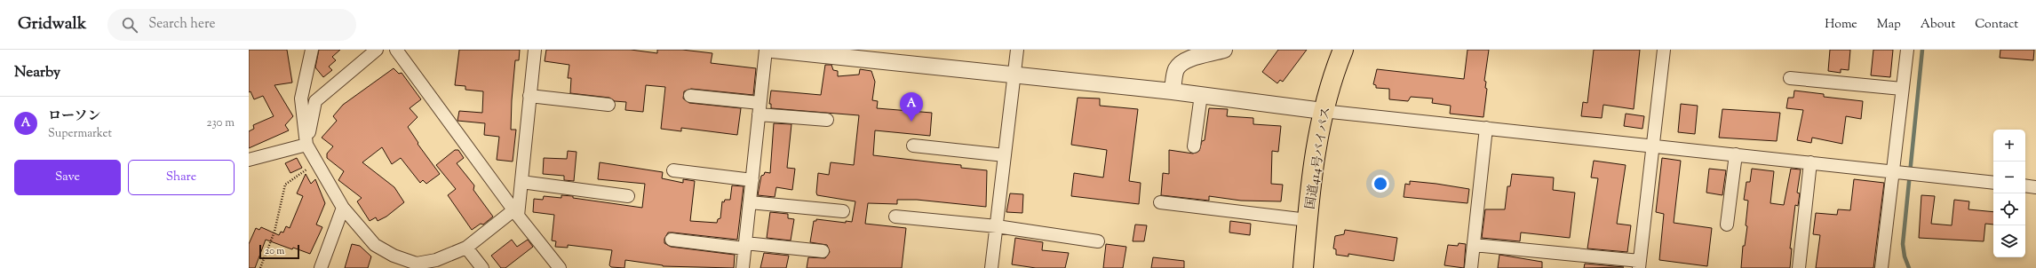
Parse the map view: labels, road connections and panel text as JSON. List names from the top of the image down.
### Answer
{
  "streets": {
    "highway": ["国道414号バイパス"]
  },
  "scale_bar": "20 m",
  "page": {
    "header": "Gridwalk",
    "search": "Search here",
    "nav": [
      "Home",
      "Map",
      "About",
      "Contact"
    ],
    "heading": "Nearby",
    "pins": "A",
    "list": [
      {
        "mark": "A",
        "name": "ローソン",
        "note": "Supermarket",
        "value": "230 m"
      }
    ],
    "map_buttons": ["+", "−"],
    "buttons": ["Save", "Share"],
    "scale": "20 m"
  }
}
